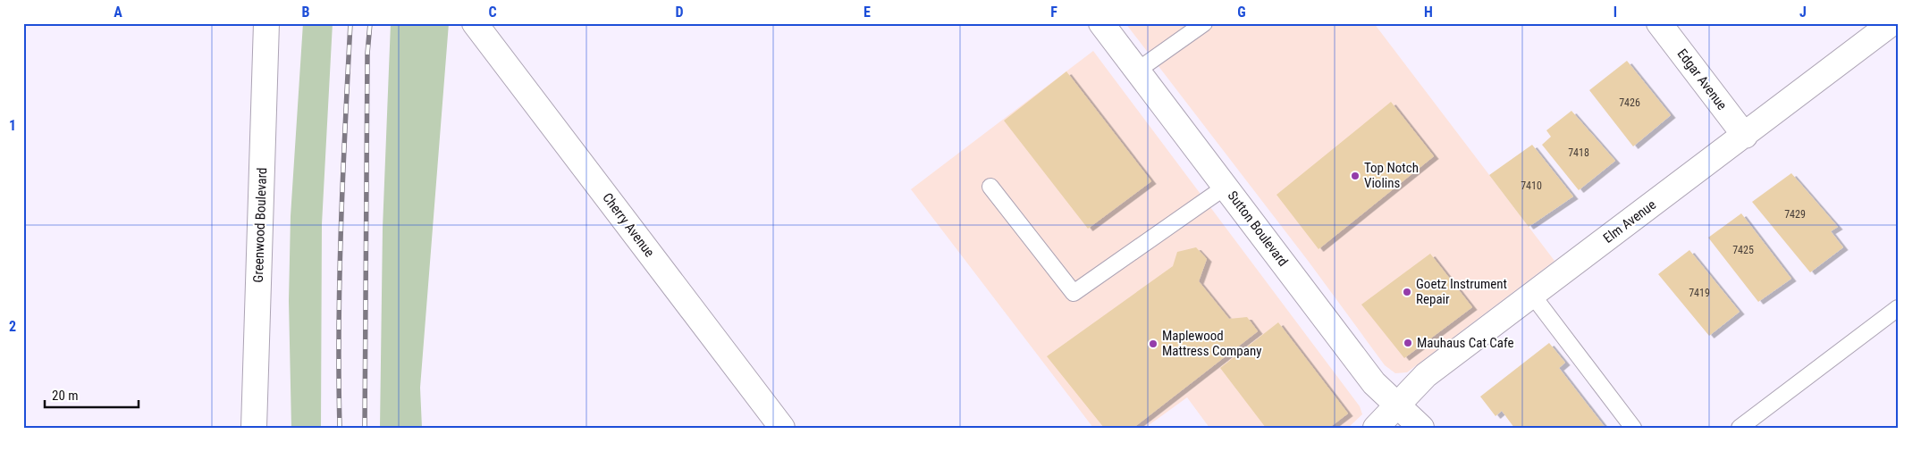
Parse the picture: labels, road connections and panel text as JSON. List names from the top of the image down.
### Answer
{
  "streets": {
    "street": [
      "Edgar Avenue",
      "Elm Avenue",
      "Greenwood Boulevard",
      "Cherry Avenue",
      "Sutton Boulevard"
    ]
  },
  "crossings": [
    ["Edgar Avenue", "Elm Avenue"],
    ["Elm Avenue", "Sutton Boulevard"]
  ],
  "places": [
    "Top Notch Violins",
    "Goetz Instrument Repair",
    "Mauhaus Cat Cafe",
    "Maplewood Mattress Company"
  ],
  "house_numbers": [
    "7426",
    "7418",
    "7410",
    "7429",
    "7425",
    "7419"
  ],
  "scale_bar": "20 m",
  "grid": {
    "columns": [
      "A",
      "B",
      "C",
      "D",
      "E",
      "F",
      "G",
      "H",
      "I",
      "J"
    ],
    "rows": ["1", "2"]
  }
}
